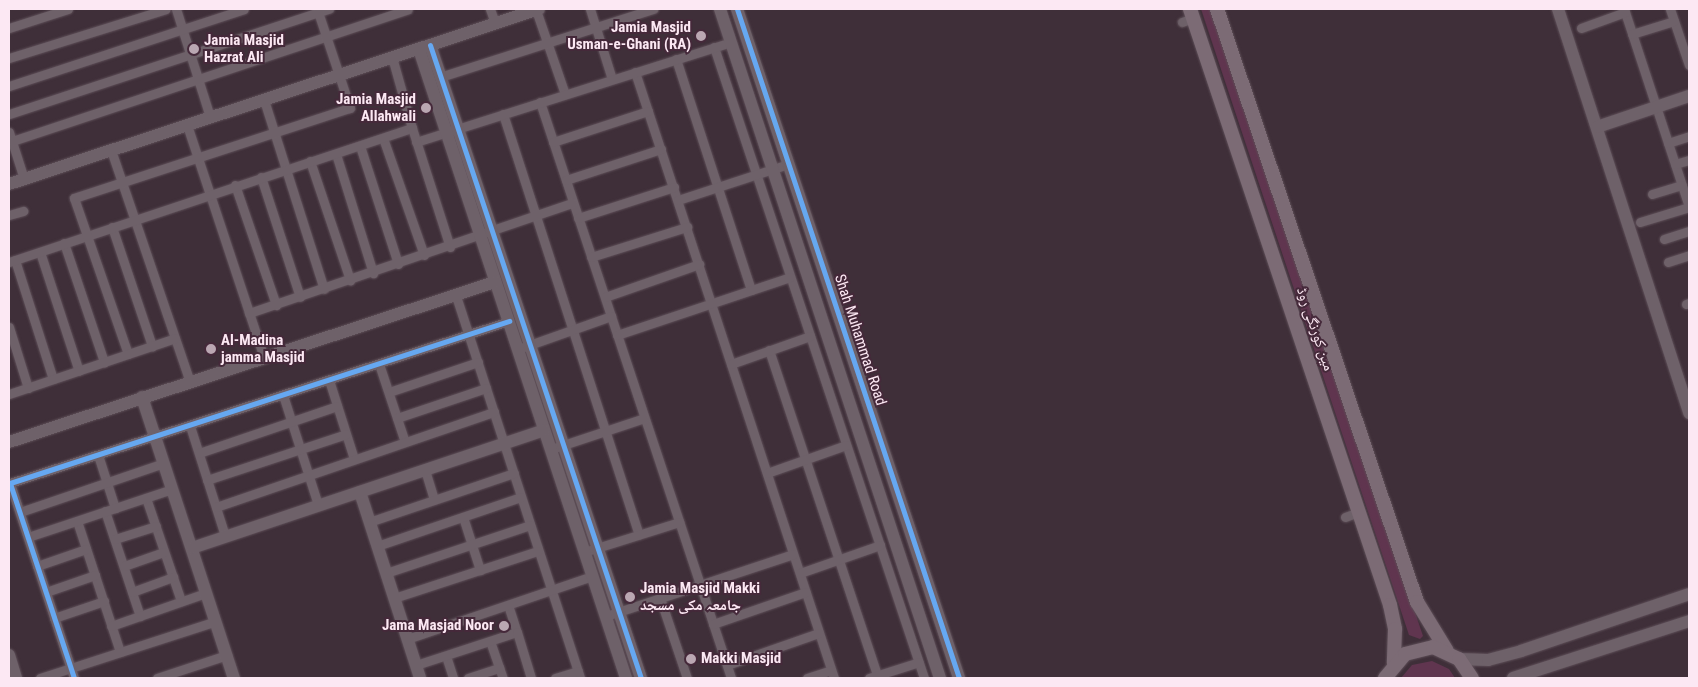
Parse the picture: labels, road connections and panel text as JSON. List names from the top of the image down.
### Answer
{
  "streets": {
    "main road": ["مین کورنگی روڈ"],
    "street": ["Shah Muhammad Road"]
  },
  "places": [
    "Jamia Masjid Usman-e-Ghani (RA)",
    "Jamia Masjid Hazrat Ali",
    "Jamia Masjid Allahwali",
    "Al-Madina jamma Masjid",
    "Jamia Masjid Makki جامعہ مکی مسجد",
    "Jama Masjad Noor",
    "Makki Masjid"
  ]
}
